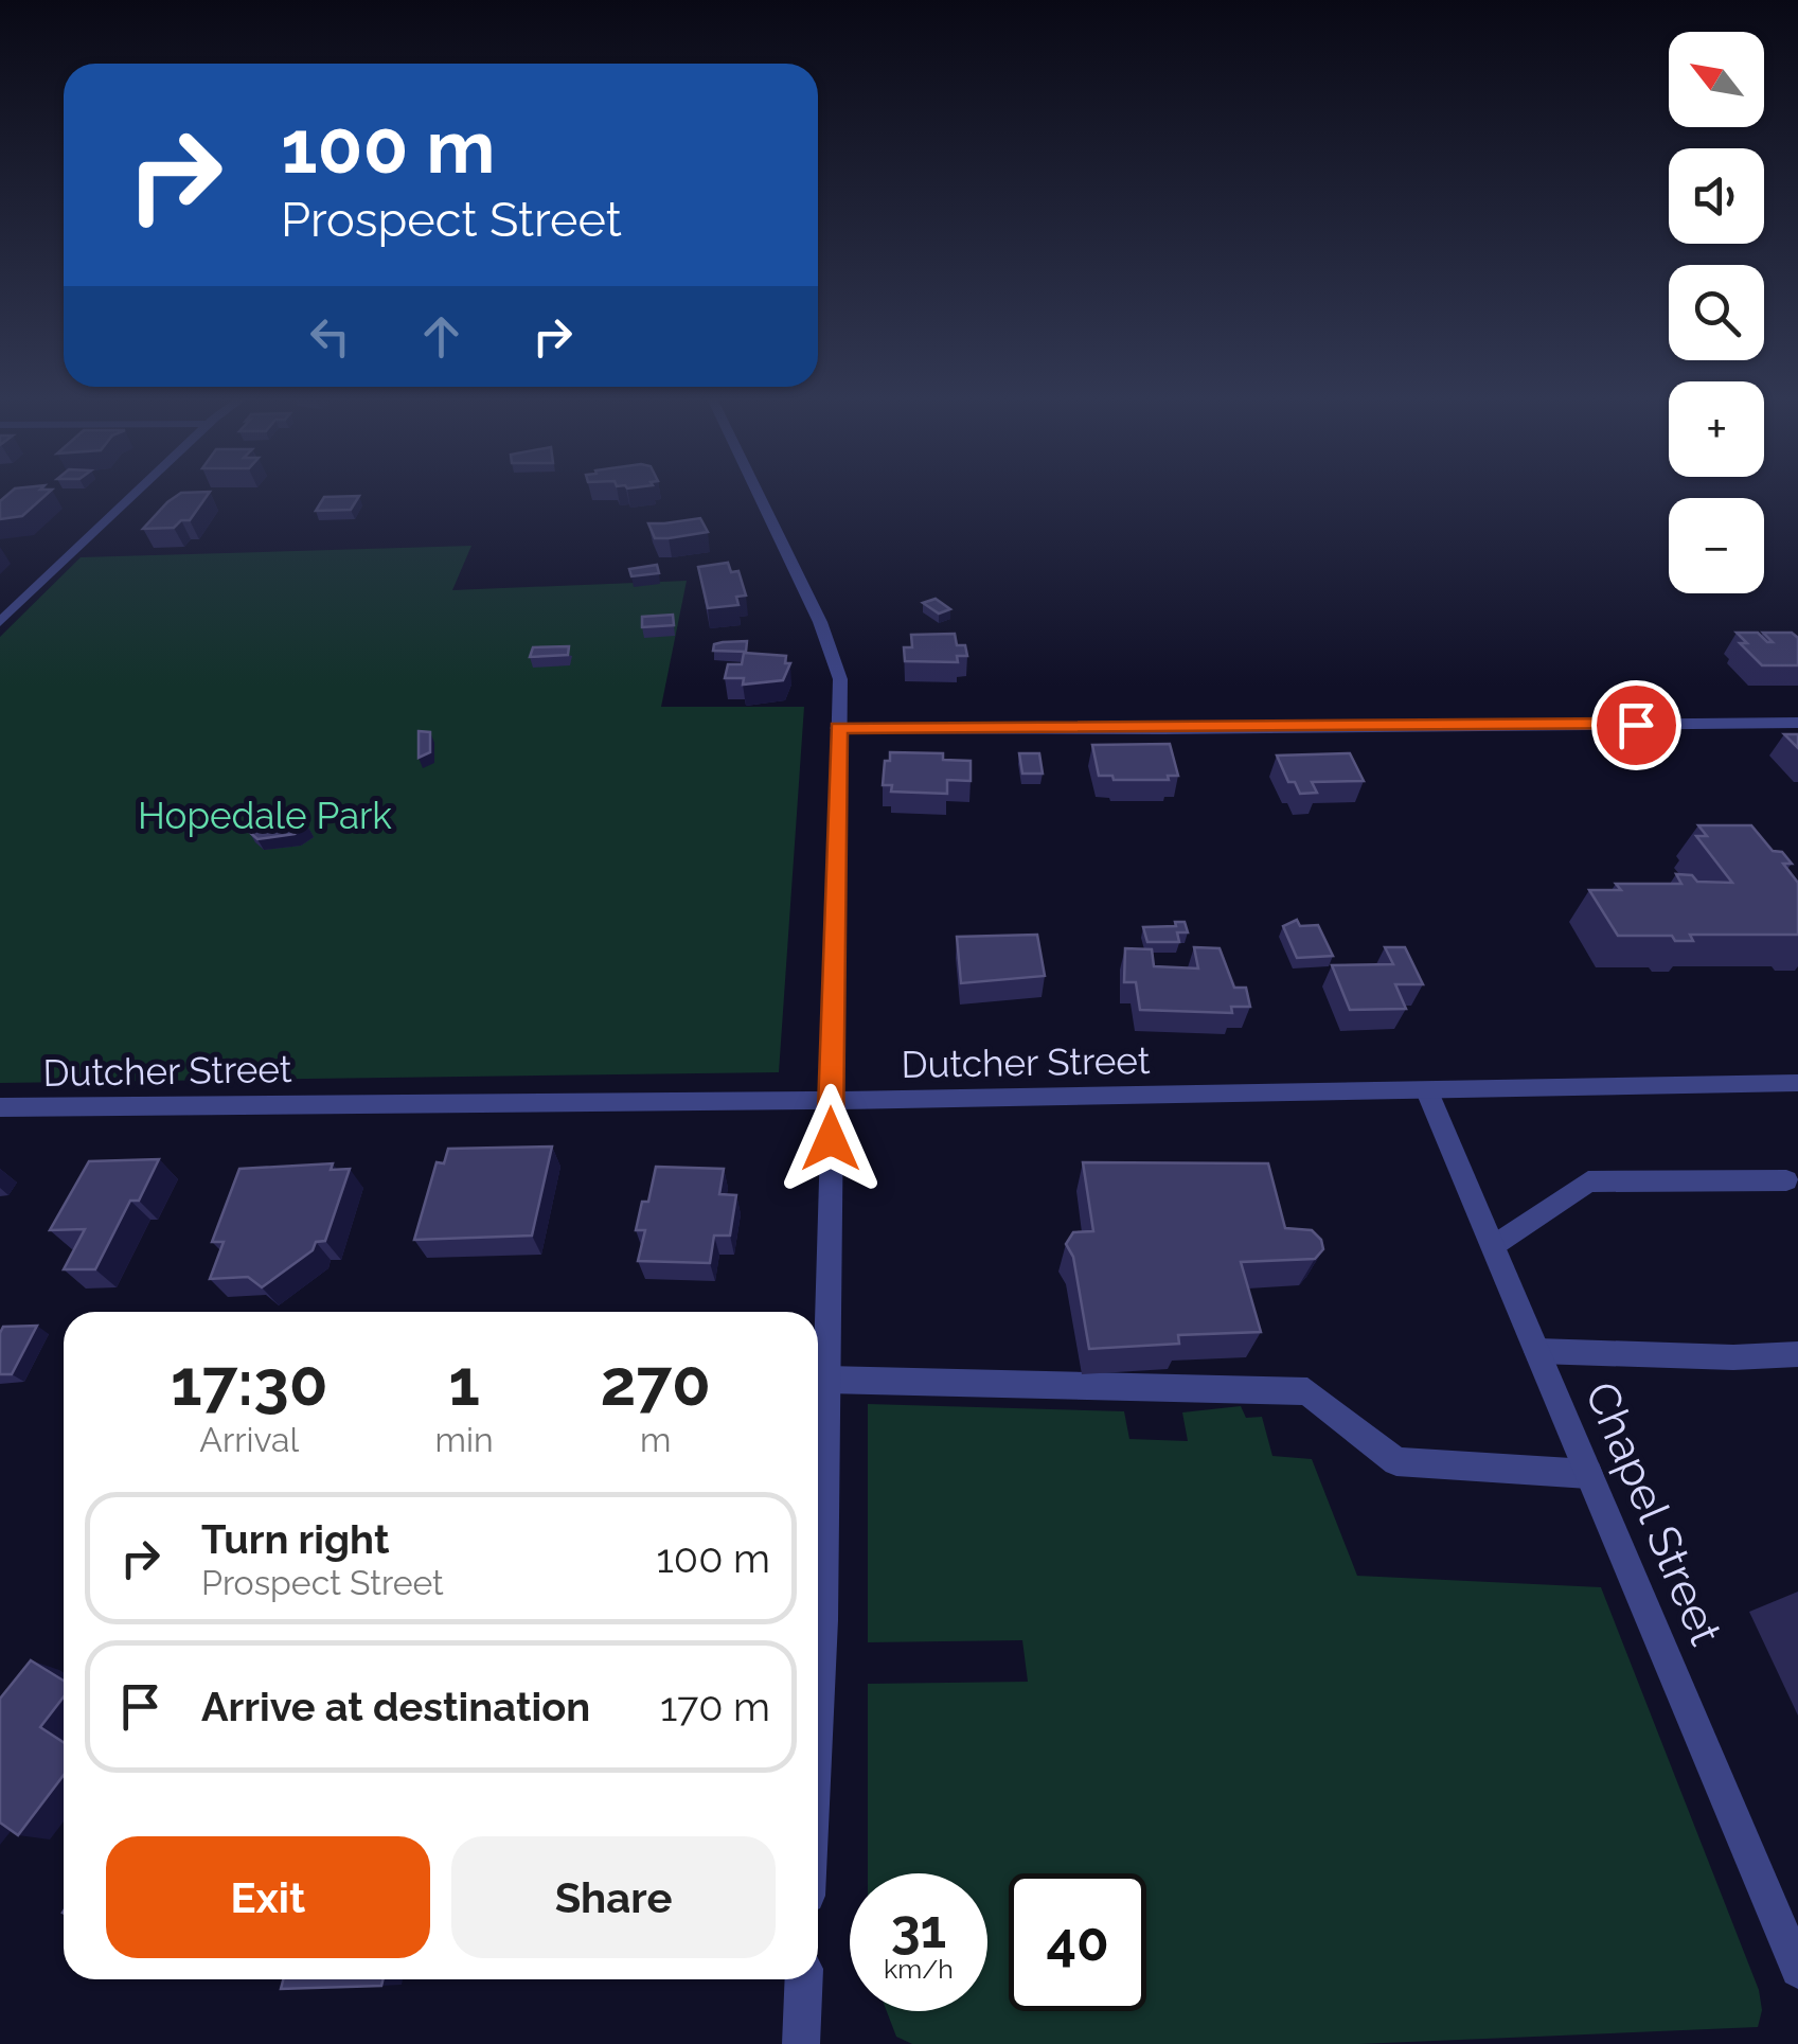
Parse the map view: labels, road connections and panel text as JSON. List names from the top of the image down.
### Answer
{
  "streets": {
    "street": ["Dutcher Street", "Chapel Street"]
  },
  "crossings": [
    ["Dutcher Street", "Chapel Street"]
  ],
  "parks": ["Hopedale Park"],
  "north": "top left",
  "page": {
    "map_buttons": ["+", "−"],
    "turn": ["100 m", "Prospect Street"],
    "eta": [
      "17:30",
      "Arrival",
      "1",
      "min",
      "270",
      "m"
    ],
    "list": [
      {
        "name": "Turn right",
        "note": "Prospect Street",
        "value": "100 m"
      },
      {
        "name": "Arrive at destination",
        "value": "170 m"
      }
    ],
    "buttons": ["Exit", "Share"],
    "speed": "31 km/h",
    "limit": "40"
  }
}
